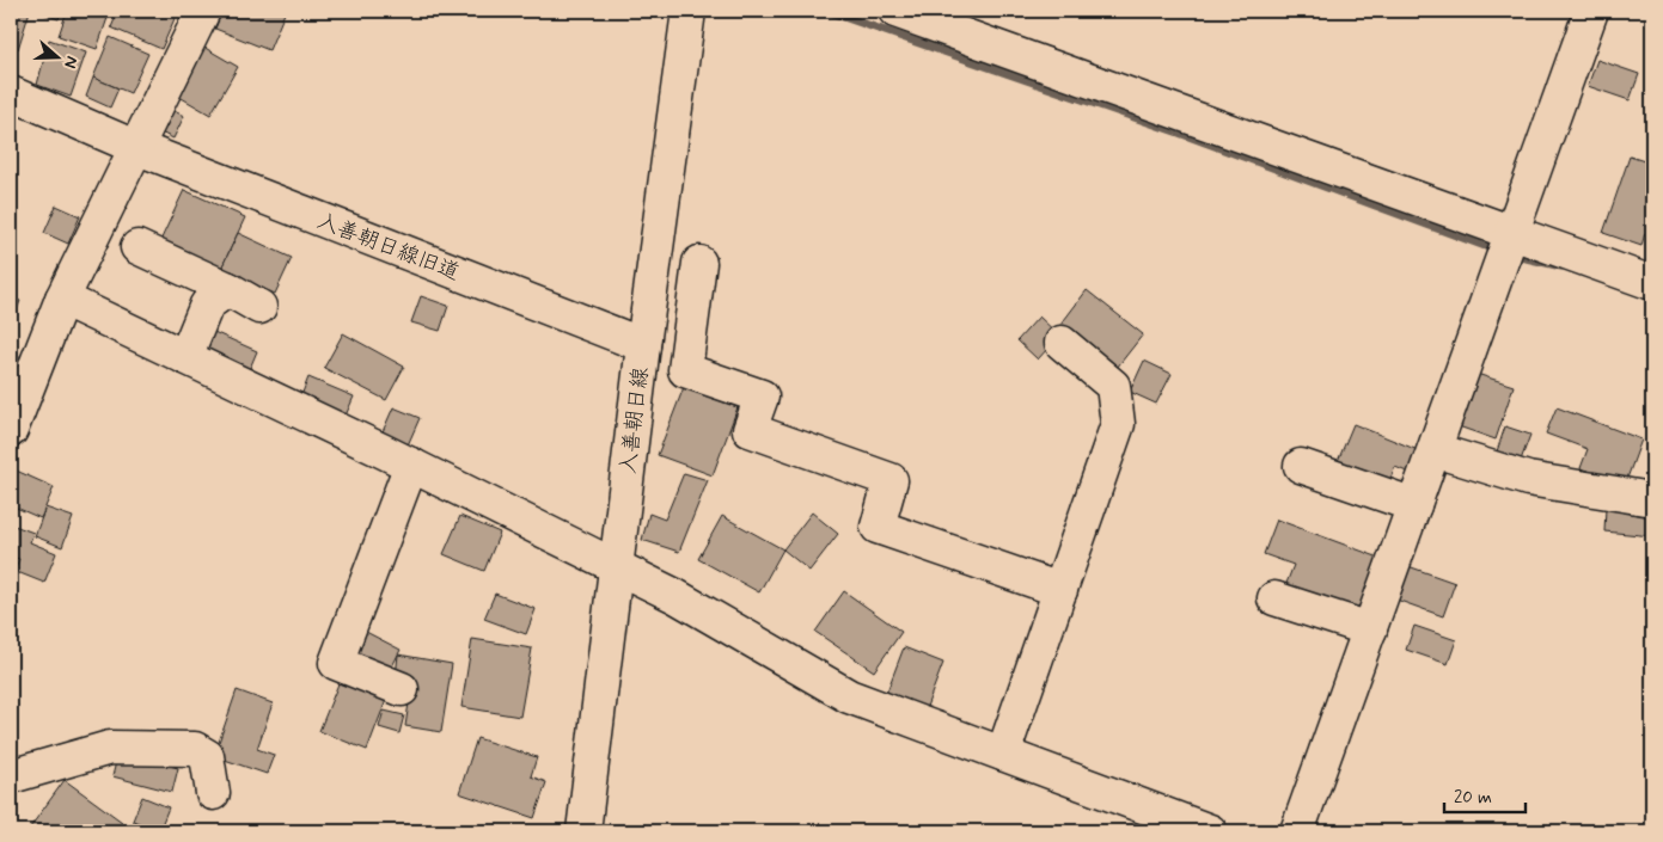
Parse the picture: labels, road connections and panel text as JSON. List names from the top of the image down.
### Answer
{
  "streets": {
    "street": ["入善朝日線旧道", "入善朝日線"]
  },
  "crossings": [
    ["入善朝日線旧道", "入善朝日線"]
  ],
  "scale_bar": "20 m",
  "north": "right"
}
